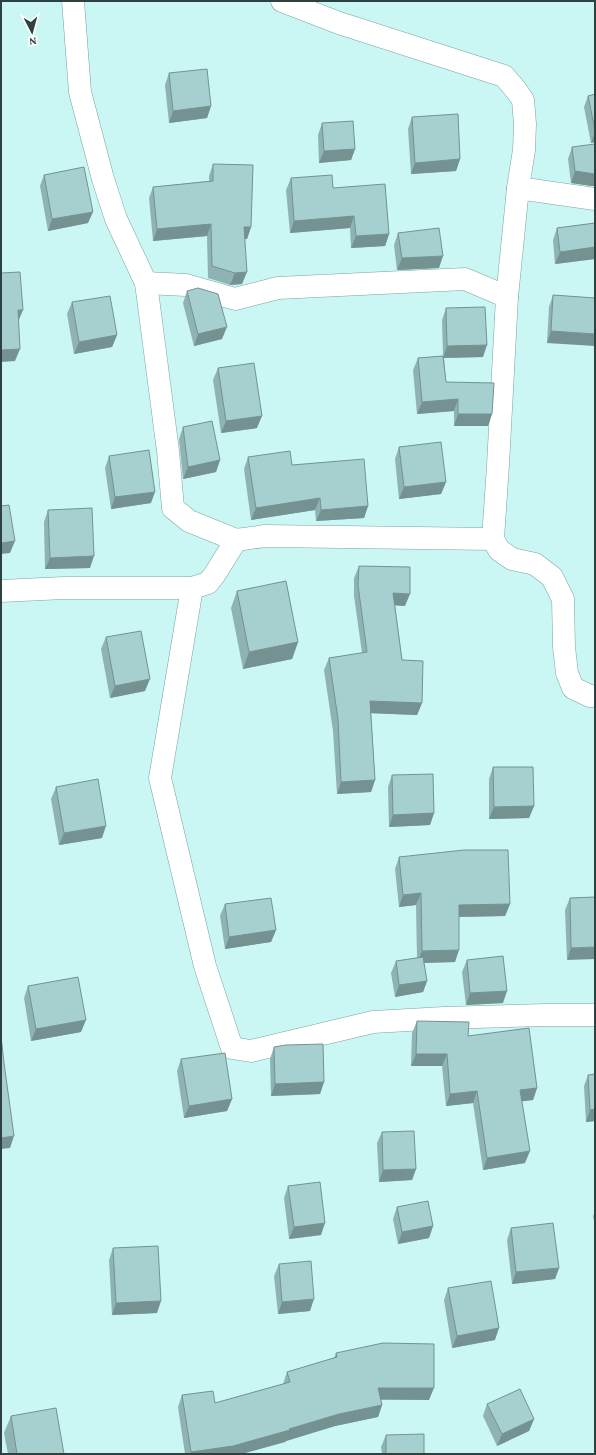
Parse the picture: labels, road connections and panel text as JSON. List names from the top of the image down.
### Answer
{
  "north": "bottom"
}
